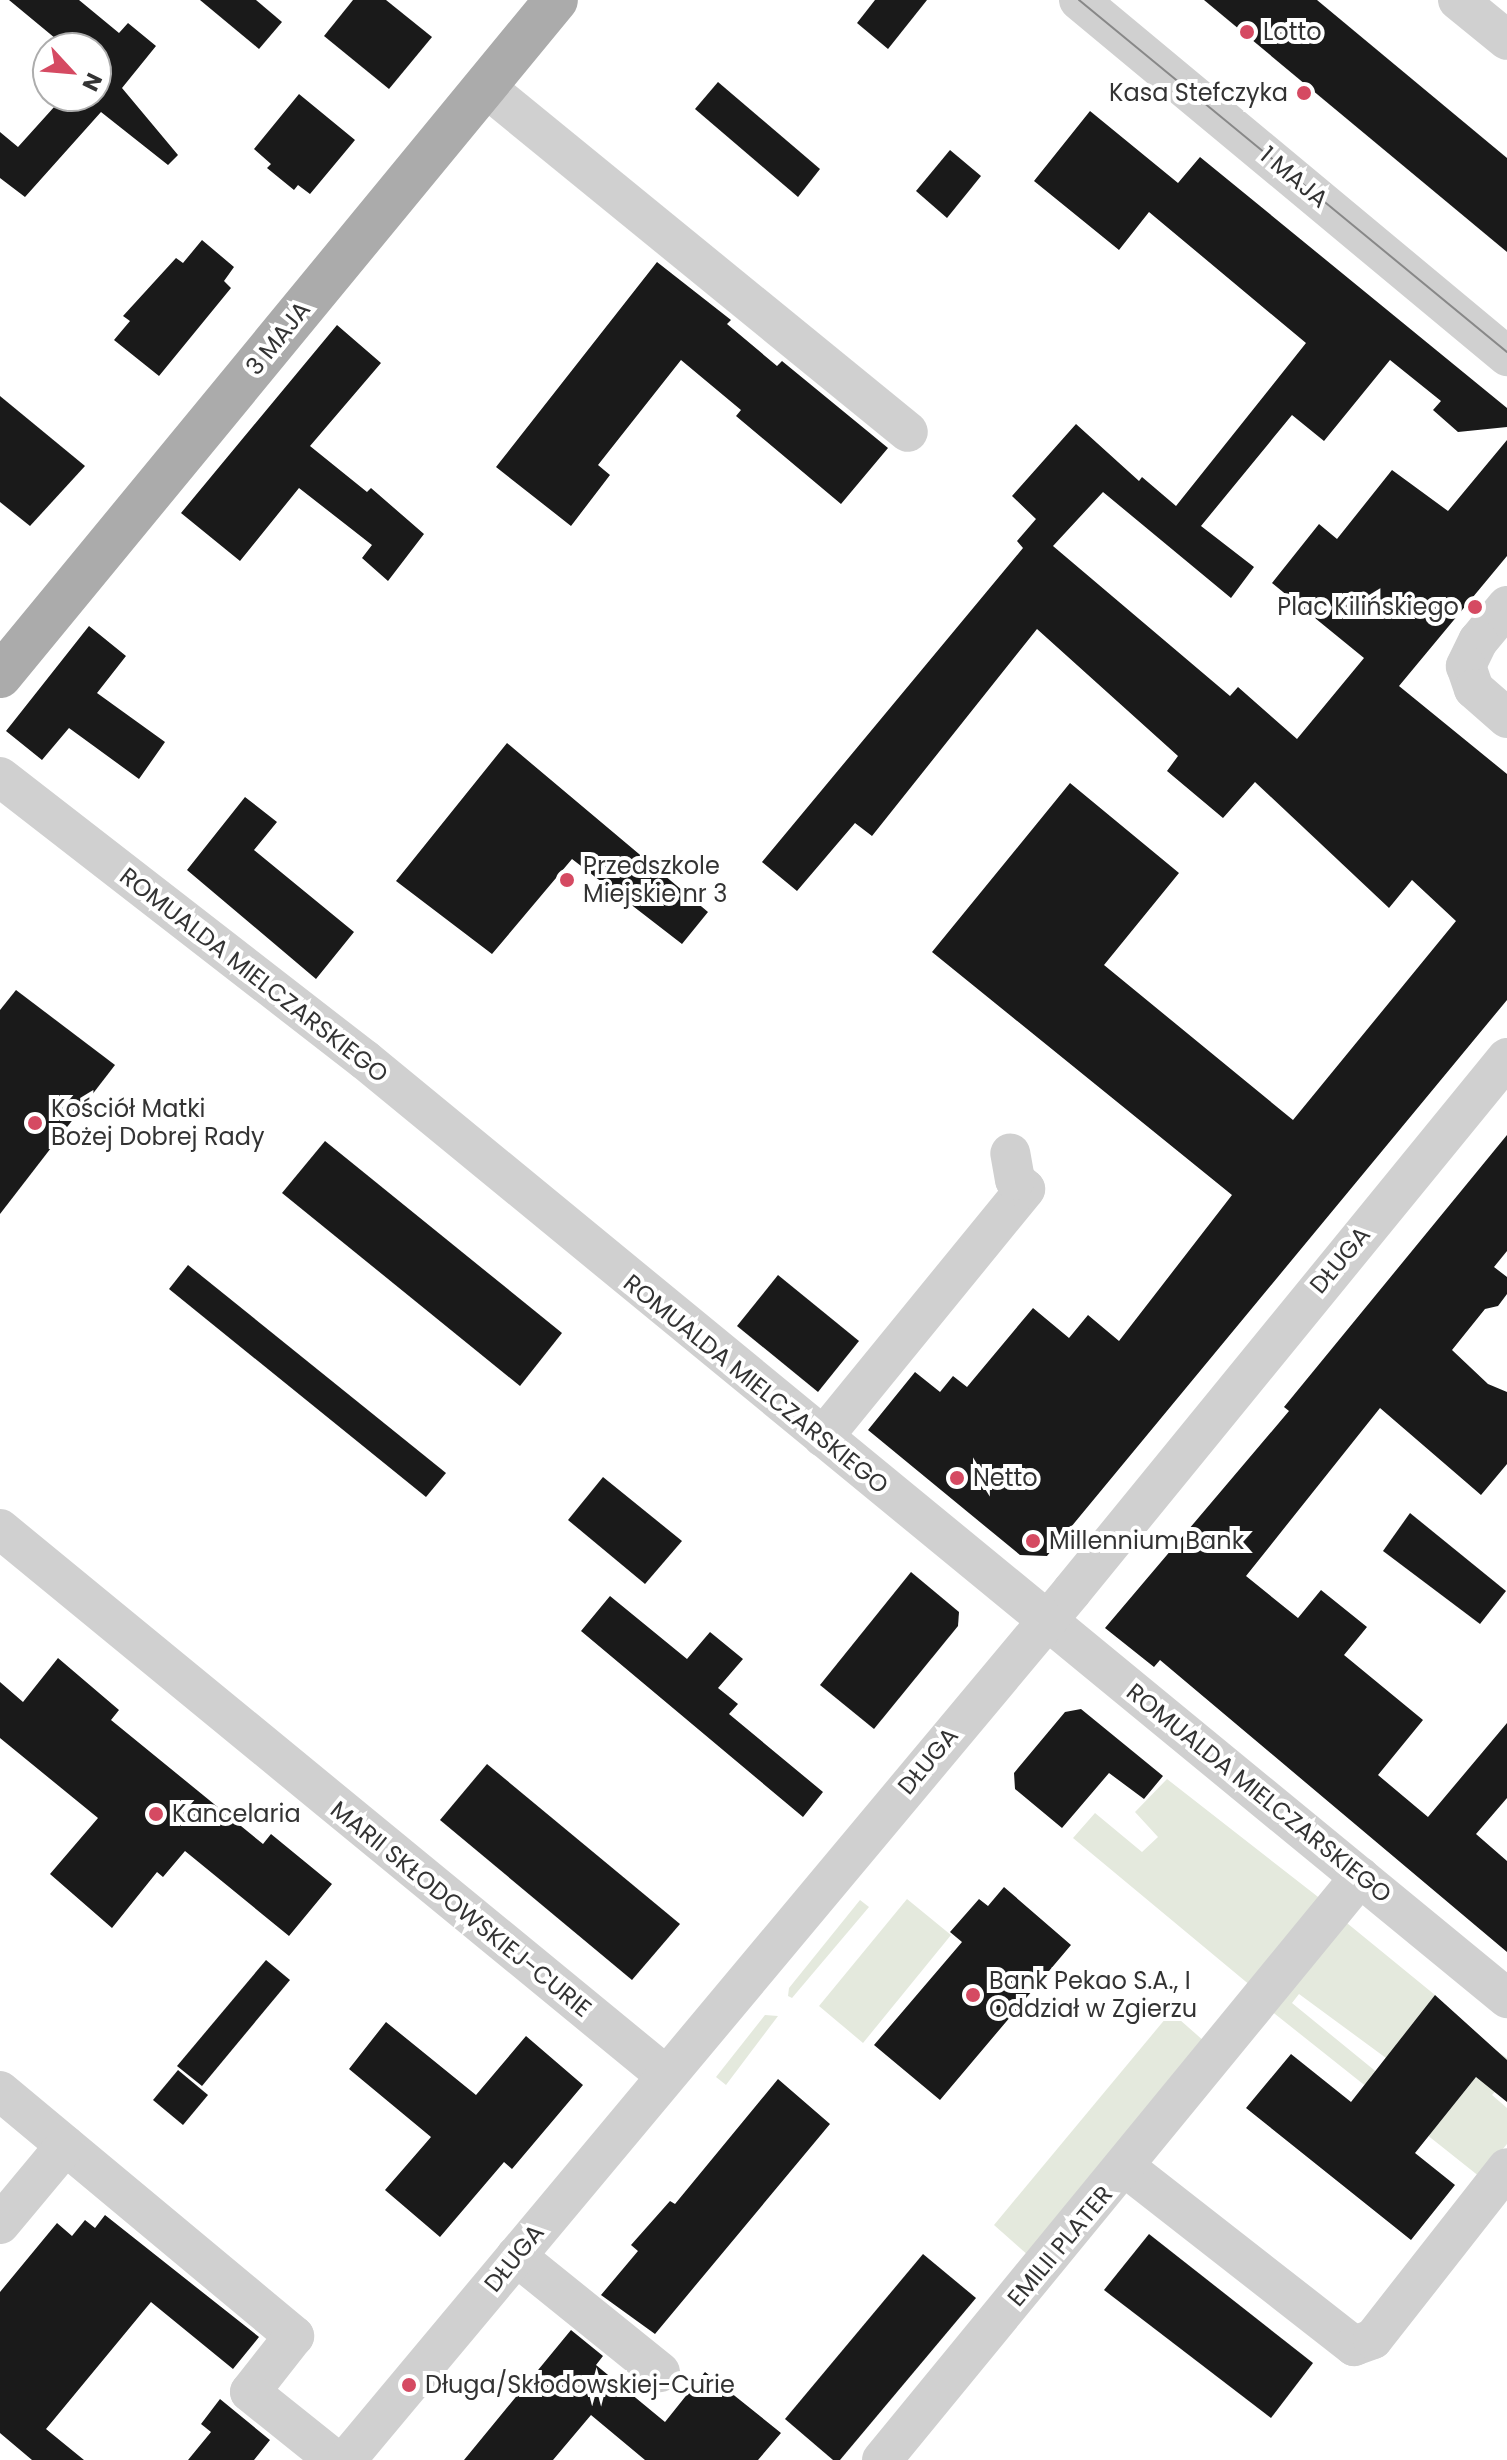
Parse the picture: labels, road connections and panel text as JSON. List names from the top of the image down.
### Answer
{
  "streets": {
    "main road": ["3 MAJA"],
    "street": [
      "1 MAJA",
      "ROMUALDA MIELCZARSKIEGO",
      "DŁUGA",
      "MARII SKŁODOWSKIEJ-CURIE",
      "EMILII PLATER"
    ]
  },
  "crossings": [
    ["ROMUALDA MIELCZARSKIEGO", "DŁUGA"],
    ["ROMUALDA MIELCZARSKIEGO", "EMILII PLATER"],
    ["DŁUGA", "MARII SKŁODOWSKIEJ-CURIE"]
  ],
  "places": [
    "Lotto",
    "Kasa Stefczyka",
    "Plac Kilińskiego",
    "Przedszkole Miejskie nr 3",
    "Kościół Matki Bożej Dobrej Rady",
    "Netto",
    "Millennium Bank",
    "Kancelaria",
    "Bank Pekao S.A., I Oddział w Zgierzu",
    "Długa/Skłodowskiej-Curie"
  ],
  "north": "bottom right"
}
